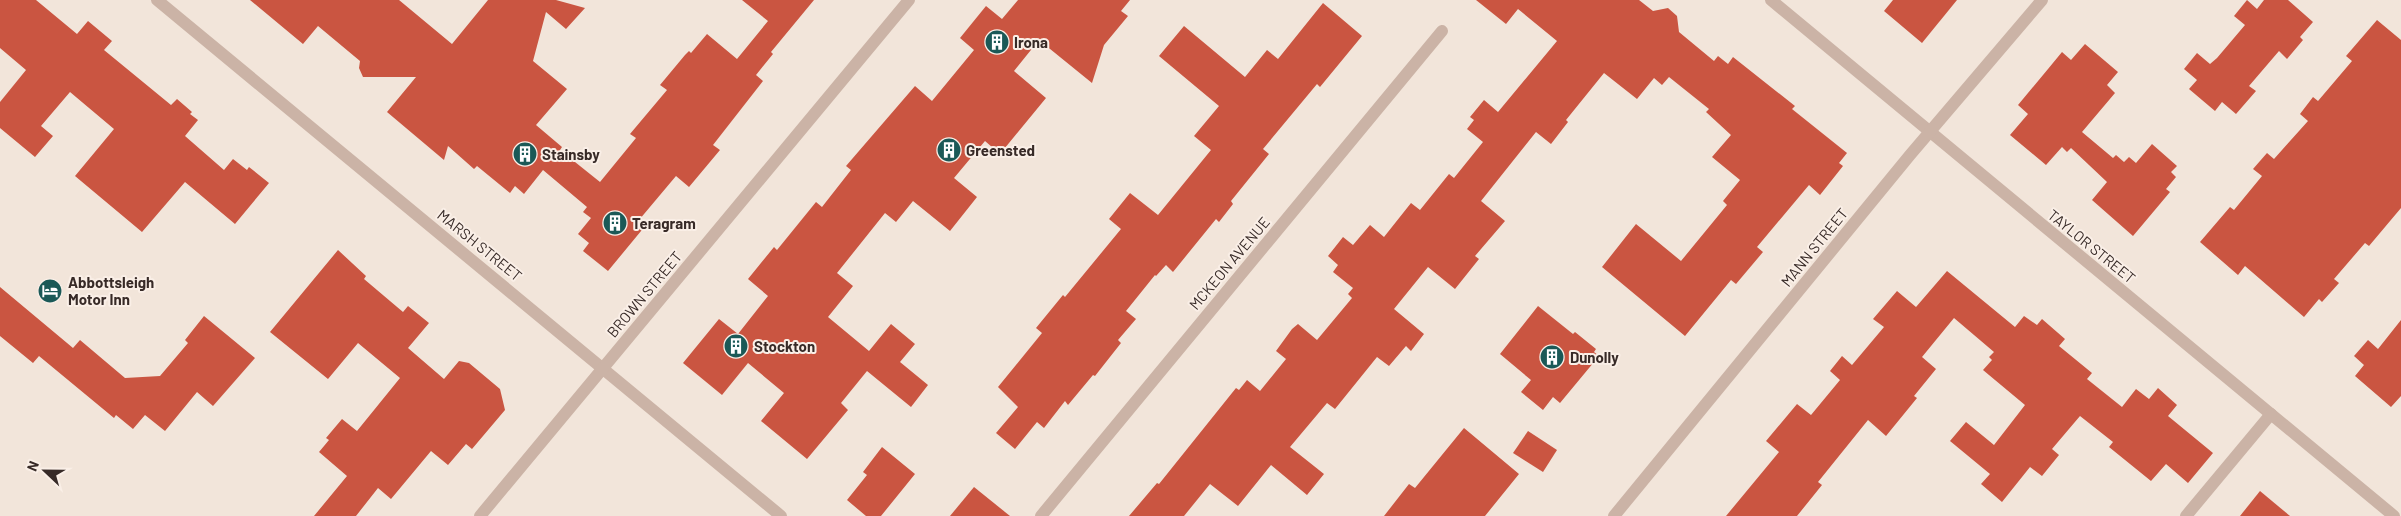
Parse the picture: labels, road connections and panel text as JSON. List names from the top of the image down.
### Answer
{
  "streets": {
    "street": [
      "MARSH STREET",
      "TAYLOR STREET",
      "MANN STREET",
      "MCKEON AVENUE",
      "BROWN STREET"
    ]
  },
  "crossings": [
    ["MARSH STREET", "BROWN STREET"],
    ["TAYLOR STREET", "MANN STREET"]
  ],
  "places": {
    "building": [
      "Irona",
      "Greensted",
      "Stainsby",
      "Teragram",
      "Stockton",
      "Dunolly"
    ],
    "hotel": ["Abbottsleigh Motor Inn"]
  },
  "north": "left"
}
